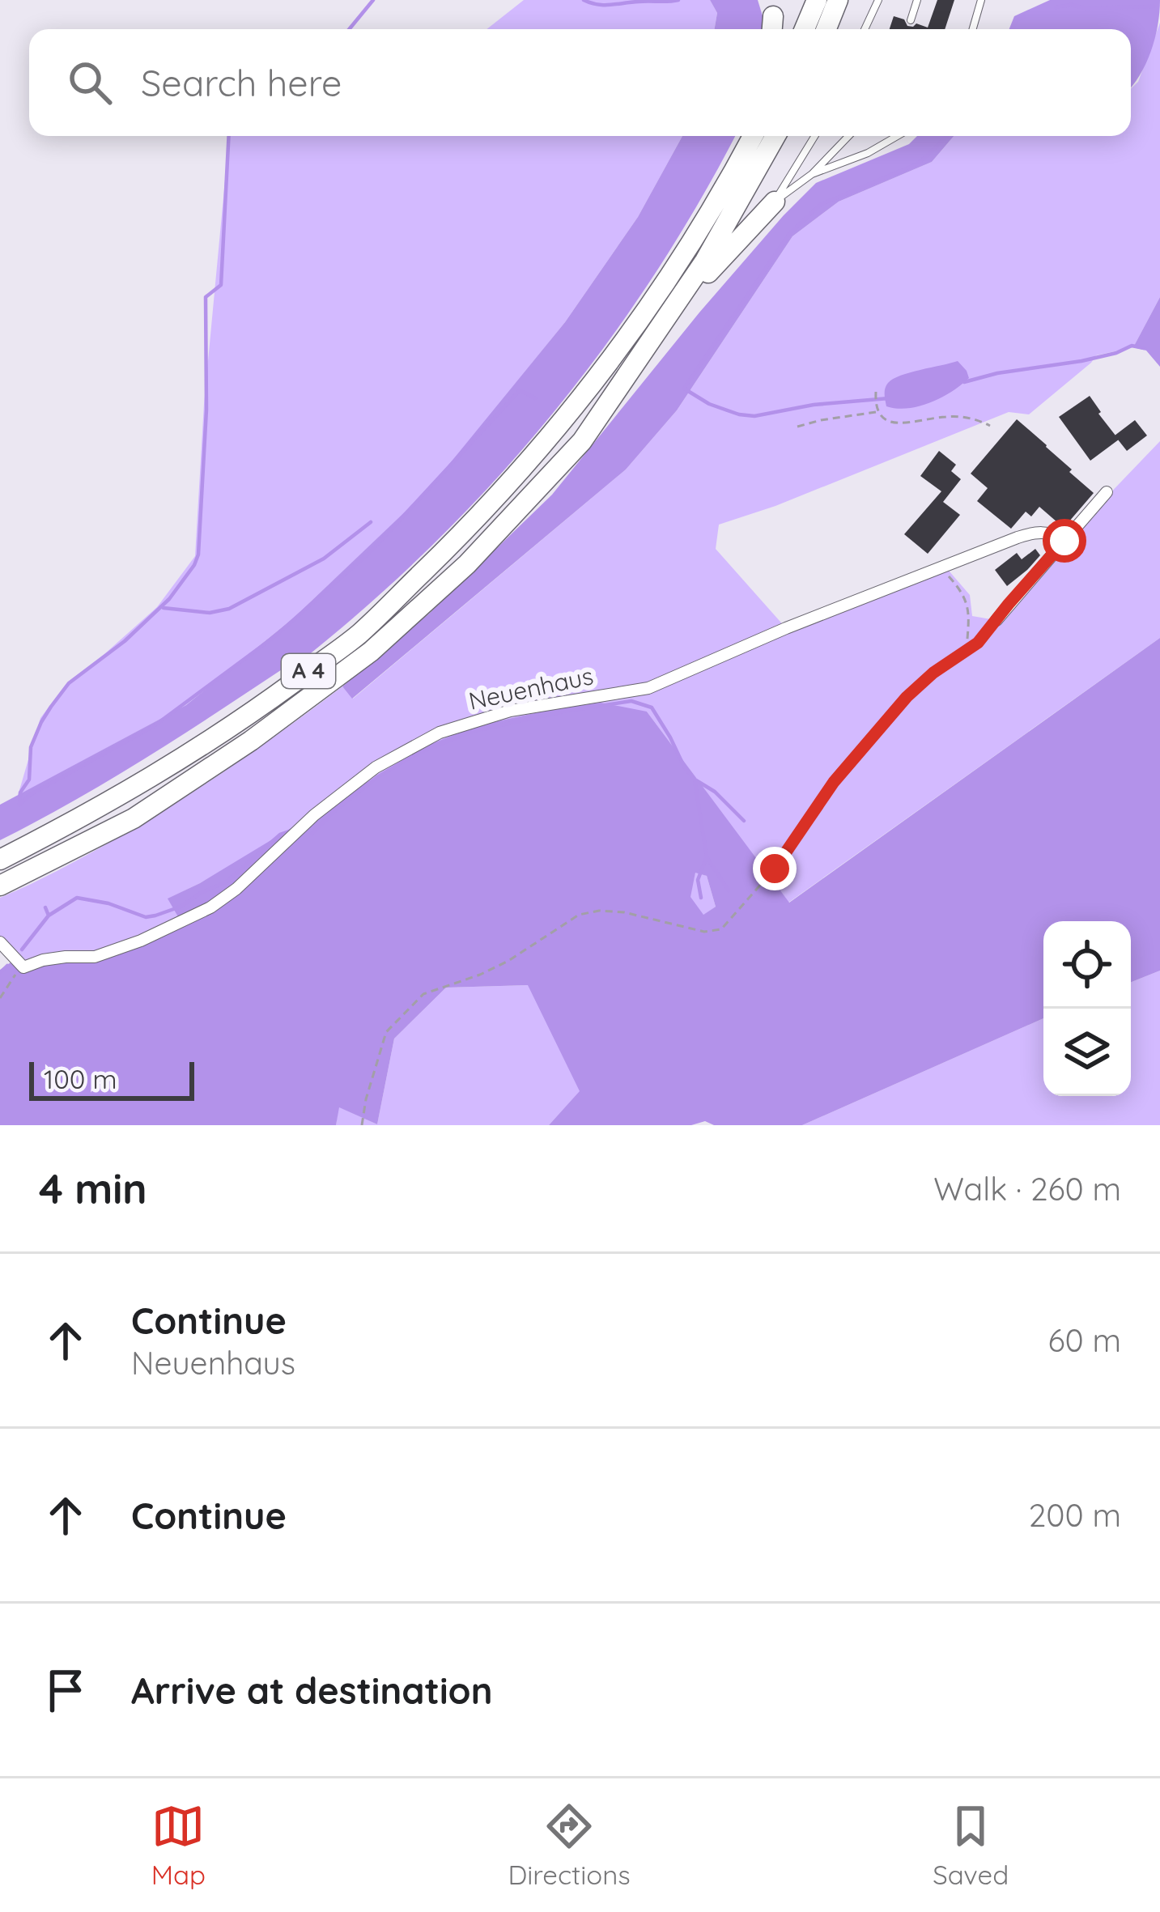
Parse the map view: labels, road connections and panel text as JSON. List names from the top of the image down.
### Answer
{
  "streets": {
    "highway": ["A 4"],
    "street": ["Neuenhaus"]
  },
  "scale_bar": "100 m",
  "page": {
    "search": "Search here",
    "scale": "100 m",
    "heading": ["4 min", "Walk · 260 m"],
    "list": [
      ["Continue", "Neuenhaus", "60 m"],
      ["Continue", "200 m"],
      "Arrive at destination"
    ],
    "nav": ["Map", "Directions", "Saved"]
  }
}
